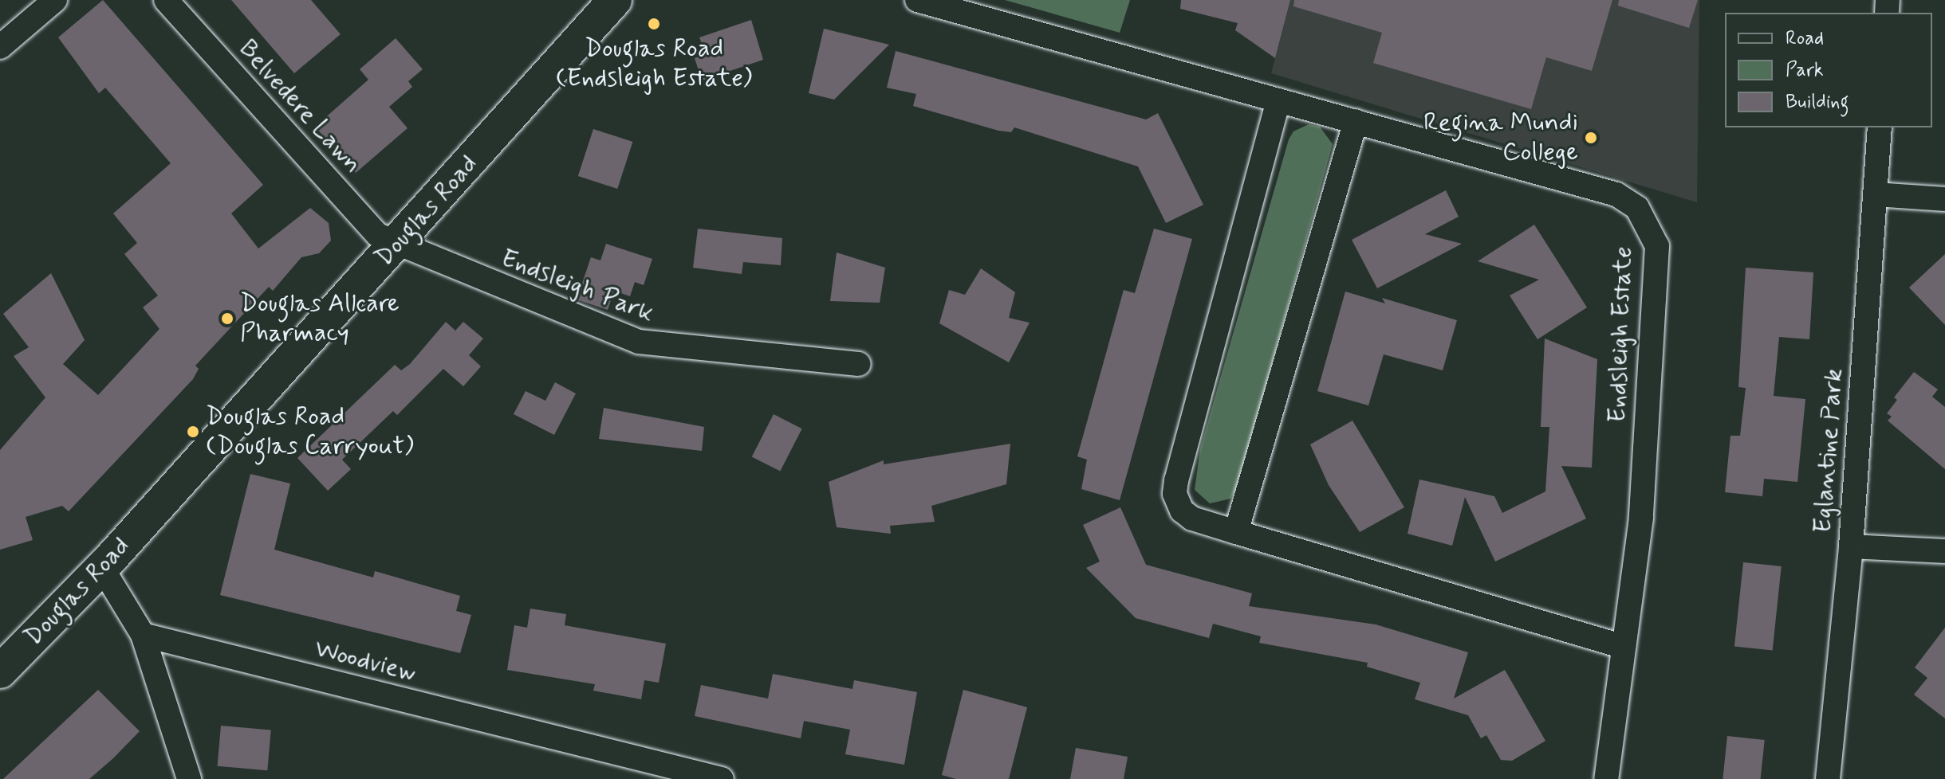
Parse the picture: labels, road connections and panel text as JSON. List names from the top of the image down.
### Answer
{
  "streets": {
    "main road": ["Douglas Road"],
    "street": [
      "Belvedere Lawn",
      "Endsleigh Park",
      "Endsleigh Estate",
      "Eglantine Park",
      "Woodview"
    ]
  },
  "crossings": [
    ["Belvedere Lawn", "Douglas Road"],
    ["Belvedere Lawn", "Endsleigh Park"],
    ["Douglas Road", "Endsleigh Park"]
  ],
  "places": [
    "Douglas Road (Endsleigh Estate)",
    "Regina Mundi College",
    "Douglas Allcare Pharmacy",
    "Douglas Road (Douglas Carryout)"
  ],
  "legend": ["Road", "Park", "Building"]
}
